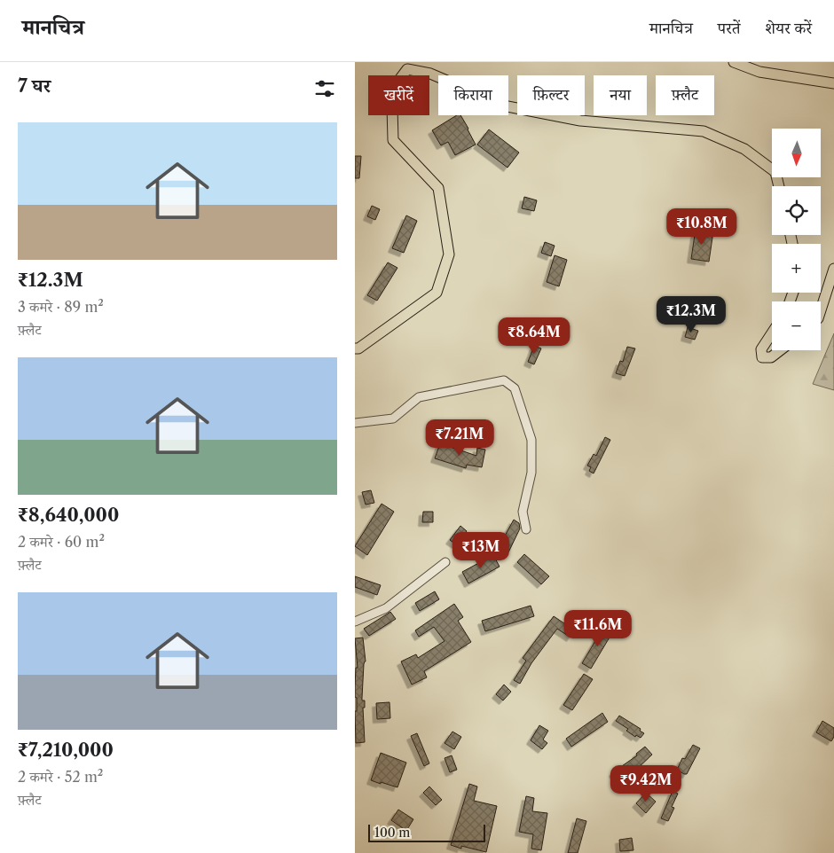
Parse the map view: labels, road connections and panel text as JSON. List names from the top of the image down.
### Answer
{
  "scale_bar": "100 m",
  "north": "bottom",
  "page": {
    "header": "मानचित्र",
    "nav": ["मानचित्र", "परतें", "शेयर करें"],
    "heading": "7 घर",
    "chip": [
      "खरीदें",
      "किराया",
      "फ़िल्टर",
      "नया",
      "फ़्लैट"
    ],
    "list": [
      {
        "name": "₹12.3M",
        "note": "3 कमरे · 89 m² · फ़्लैट"
      },
      {
        "name": "₹8,640,000",
        "note": "2 कमरे · 60 m² · फ़्लैट"
      },
      {
        "name": "₹7,210,000",
        "note": "2 कमरे · 52 m² · फ़्लैट"
      }
    ],
    "map_buttons": ["+", "−"],
    "price": [
      "₹10.8M",
      "₹12.3M",
      "₹8.64M",
      "₹7.21M",
      "₹13M",
      "₹11.6M",
      "₹9.42M"
    ],
    "scale": "100 m"
  }
}
